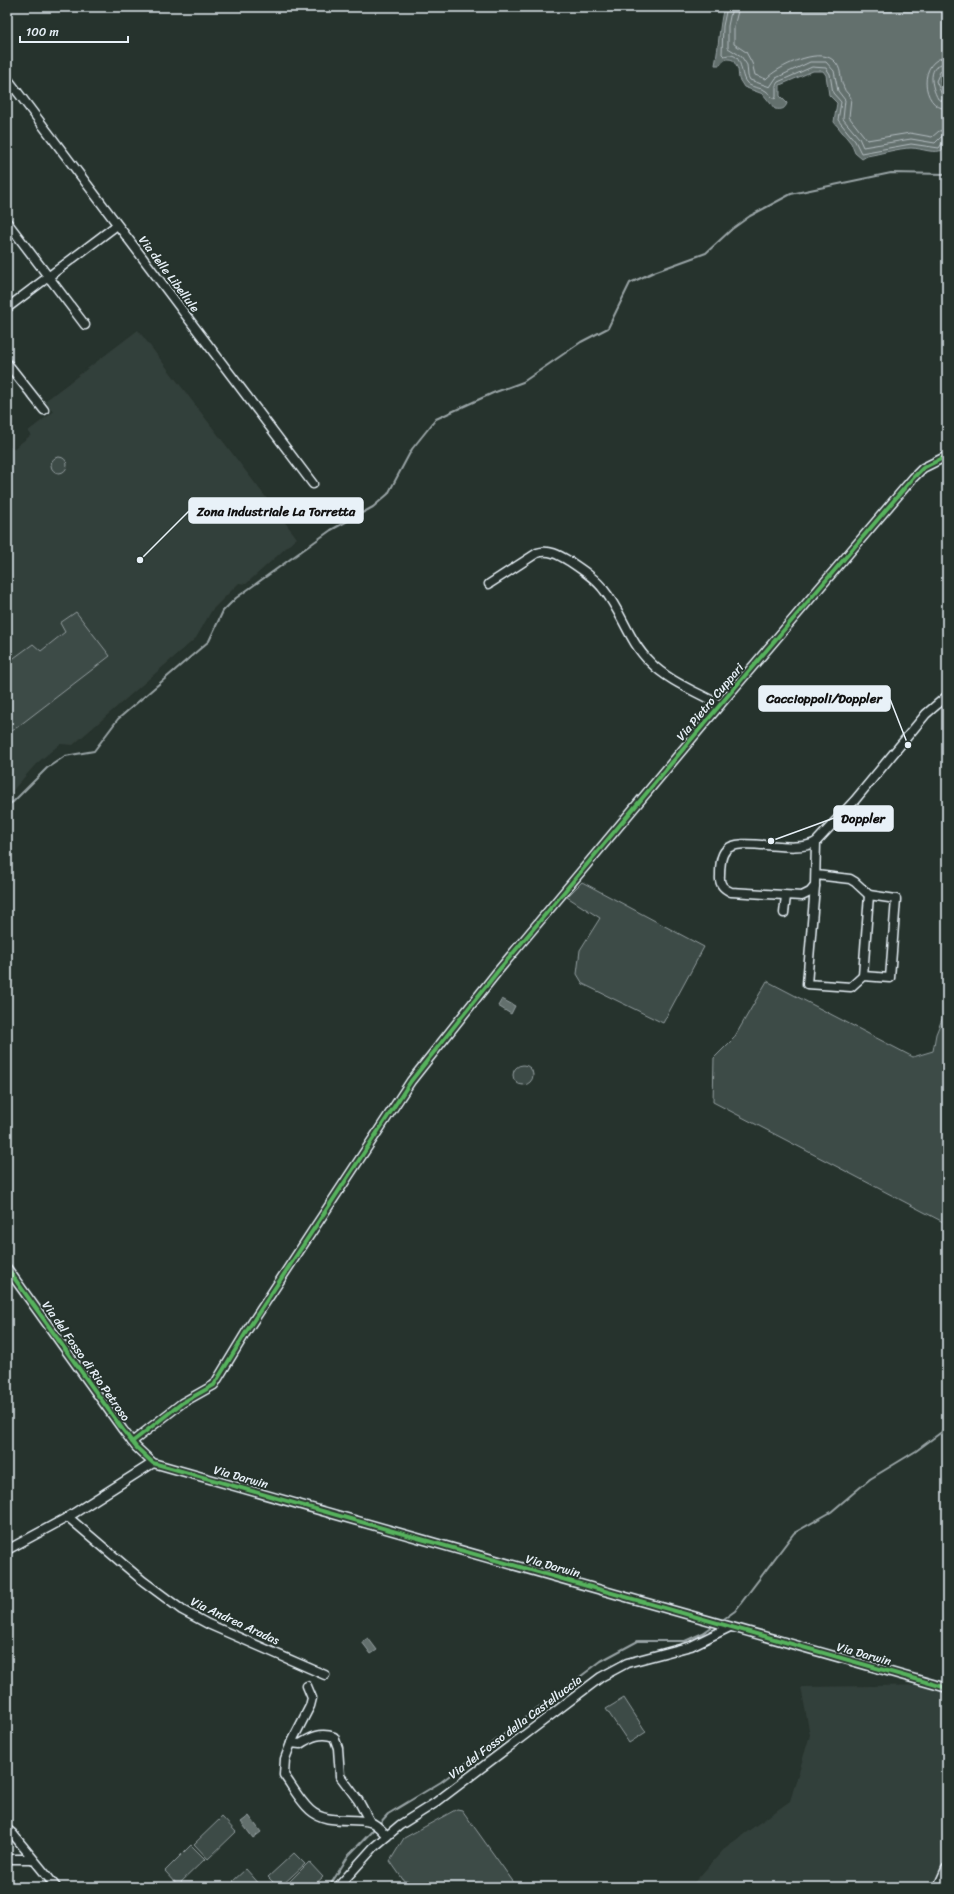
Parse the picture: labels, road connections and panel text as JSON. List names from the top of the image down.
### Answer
{
  "streets": {
    "street": [
      "Via delle Libellule",
      "Via Pietro Cuppari",
      "Via del Fosso di Rio Petroso",
      "Via Darwin",
      "Via Andrea Aradas",
      "Via del Fosso della Castelluccia"
    ]
  },
  "crossings": [
    ["Via Pietro Cuppari", "Via del Fosso di Rio Petroso"],
    ["Via del Fosso di Rio Petroso", "Via Darwin"],
    ["Via Darwin", "Via del Fosso della Castelluccia"]
  ],
  "places": ["Zona industriale La Torretta", "Caccioppoli/Doppler", "Doppler"],
  "scale_bar": "100 m"
}
